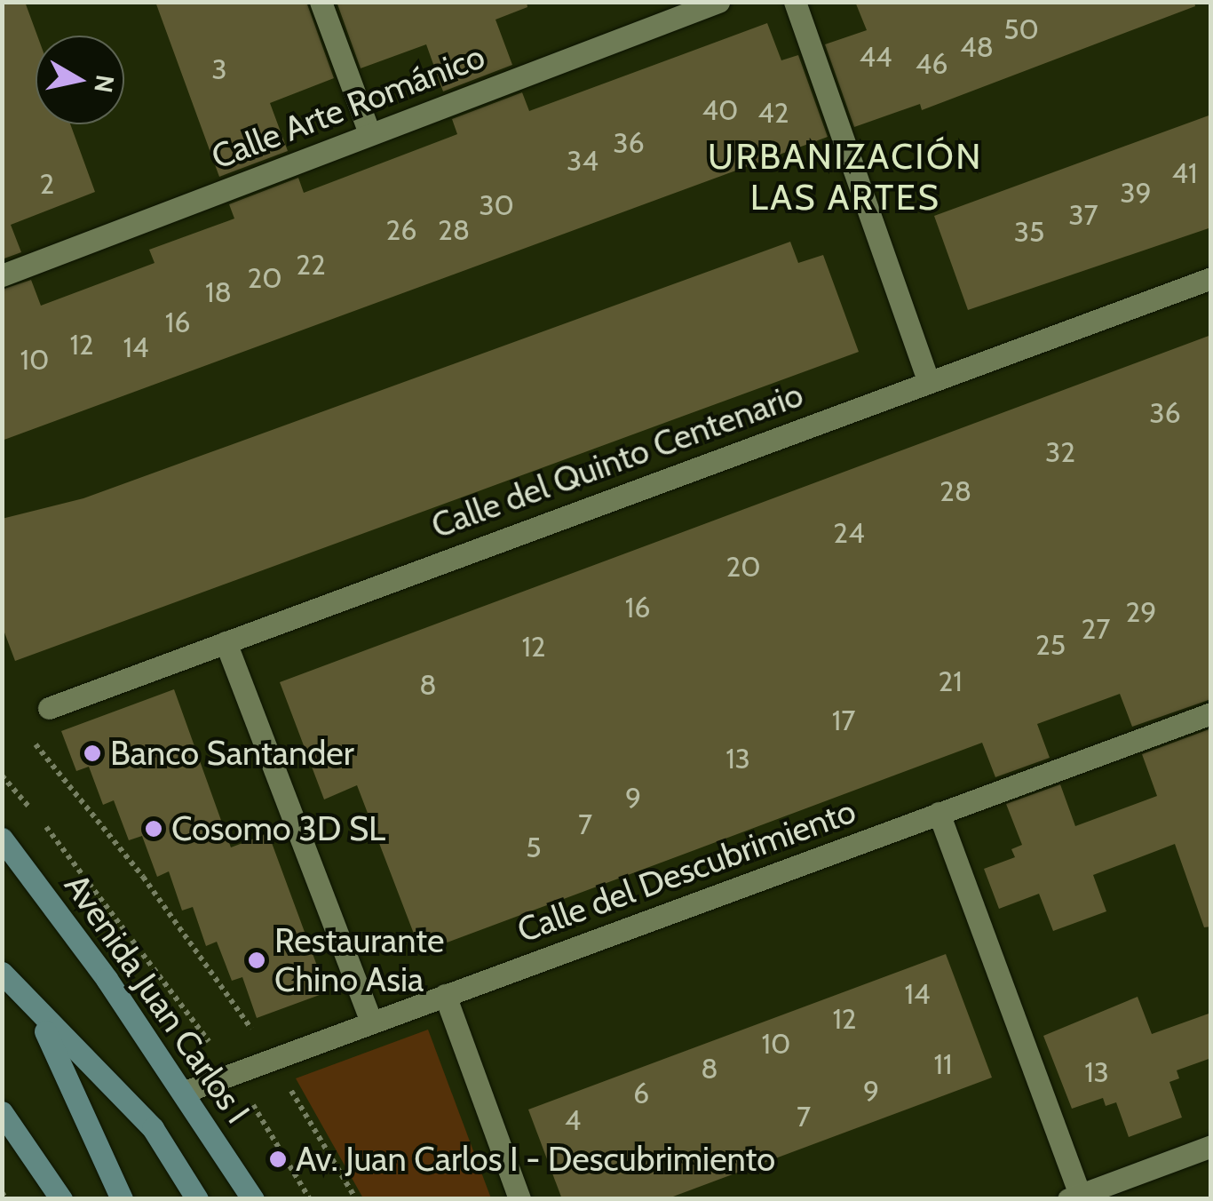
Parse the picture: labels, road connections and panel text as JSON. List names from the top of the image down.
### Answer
{
  "streets": {
    "main road": ["Avenida Juan Carlos I"],
    "street": ["Calle Arte Románico", "Calle del Quinto Centenario", "Calle del Descubrimiento"]
  },
  "crossings": [
    ["Calle del Descubrimiento", "Avenida Juan Carlos I"]
  ],
  "districts": ["URBANIZACIÓN LAS ARTES"],
  "places": [
    "Banco Santander",
    "Cosomo 3D SL",
    "Restaurante Chino Asia",
    "Av. Juan Carlos I - Descubrimiento"
  ],
  "house_numbers": [
    "50",
    "48",
    "44",
    "46",
    "3",
    "40",
    "42",
    "36",
    "34",
    "41",
    "2",
    "39",
    "30",
    "37",
    "26",
    "28",
    "35",
    "22",
    "20",
    "18",
    "16",
    "12",
    "14",
    "10",
    "36",
    "32",
    "28",
    "24",
    "20",
    "16",
    "29",
    "27",
    "25",
    "12",
    "21",
    "8",
    "17",
    "13",
    "9",
    "7",
    "5",
    "14",
    "12",
    "10",
    "11",
    "8",
    "13",
    "9",
    "6",
    "7",
    "4"
  ],
  "north": "right"
}
